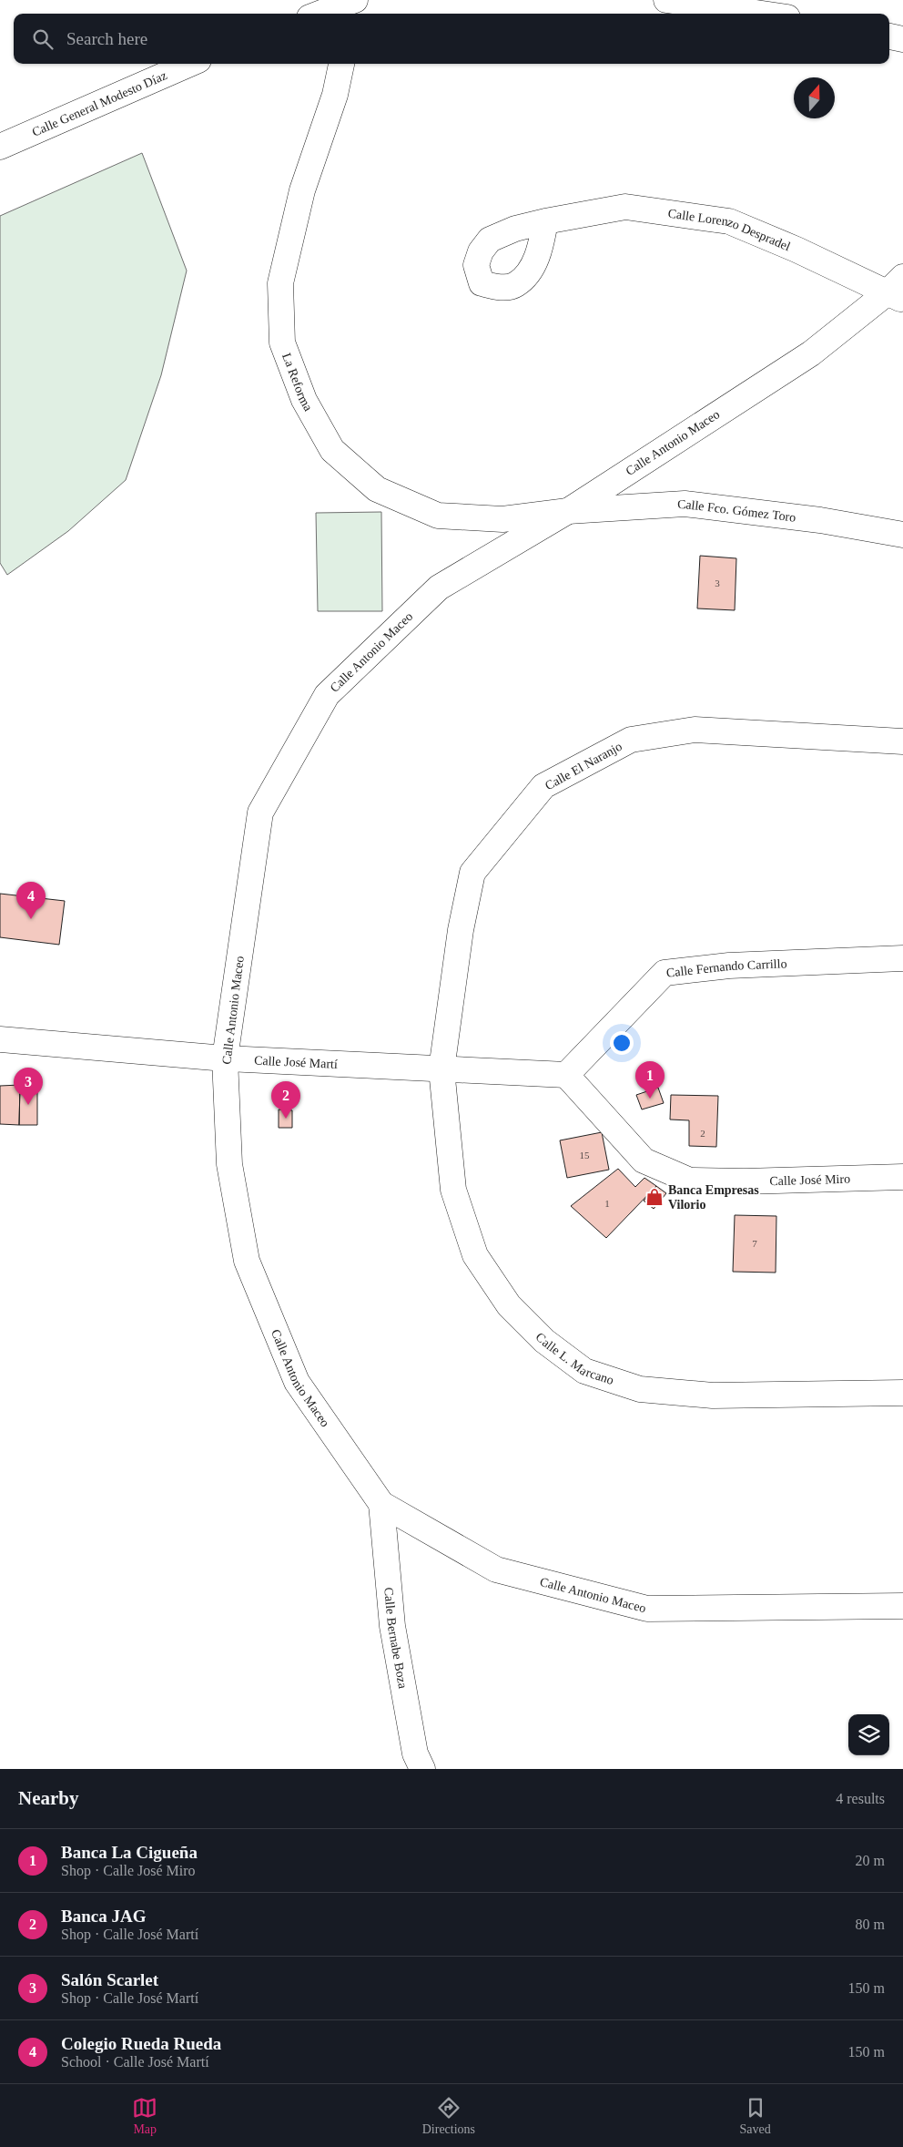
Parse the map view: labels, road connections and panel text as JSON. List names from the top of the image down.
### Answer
{
  "streets": {
    "street": [
      "Calle General Modesto Díaz",
      "Calle Lorenzo Despradel",
      "La Reforma",
      "Calle Antonio Maceo",
      "Calle Fco. Gómez Toro",
      "Calle El Naranjo",
      "Calle Fernando Carrillo",
      "Calle José Martí",
      "Calle José Miro",
      "Calle L. Marcano",
      "Calle Bernabe Boza"
    ]
  },
  "crossings": [
    ["Calle Lorenzo Despradel", "Calle Antonio Maceo"],
    ["La Reforma", "Calle Antonio Maceo"],
    ["La Reforma", "Calle Fco. Gómez Toro"],
    ["Calle Antonio Maceo", "Calle Fco. Gómez Toro"],
    ["Calle Antonio Maceo", "Calle José Martí"],
    ["Calle Antonio Maceo", "Calle Bernabe Boza"],
    ["Calle El Naranjo", "Calle José Martí"],
    ["Calle El Naranjo", "Calle L. Marcano"],
    ["Calle Fernando Carrillo", "Calle José Martí"],
    ["Calle Fernando Carrillo", "Calle José Miro"],
    ["Calle José Martí", "Calle José Miro"],
    ["Calle José Martí", "Calle L. Marcano"]
  ],
  "places": {
    "shop": ["Banca Empresas Vilorio"]
  },
  "house_numbers": [
    "3",
    "2",
    "15",
    "1",
    "7"
  ],
  "north": "top",
  "page": {
    "search": "Search here",
    "pins": [
      "4",
      "1",
      "3",
      "2"
    ],
    "heading": ["Nearby", "4 results"],
    "list": [
      {
        "mark": "1",
        "name": "Banca La Cigueña",
        "note": "Shop · Calle José Miro",
        "value": "20 m"
      },
      {
        "mark": "2",
        "name": "Banca JAG",
        "note": "Shop · Calle José Martí",
        "value": "80 m"
      },
      {
        "mark": "3",
        "name": "Salón Scarlet",
        "note": "Shop · Calle José Martí",
        "value": "150 m"
      },
      {
        "mark": "4",
        "name": "Colegio Rueda Rueda",
        "note": "School · Calle José Martí",
        "value": "150 m"
      }
    ],
    "nav": ["Map", "Directions", "Saved"]
  }
}
